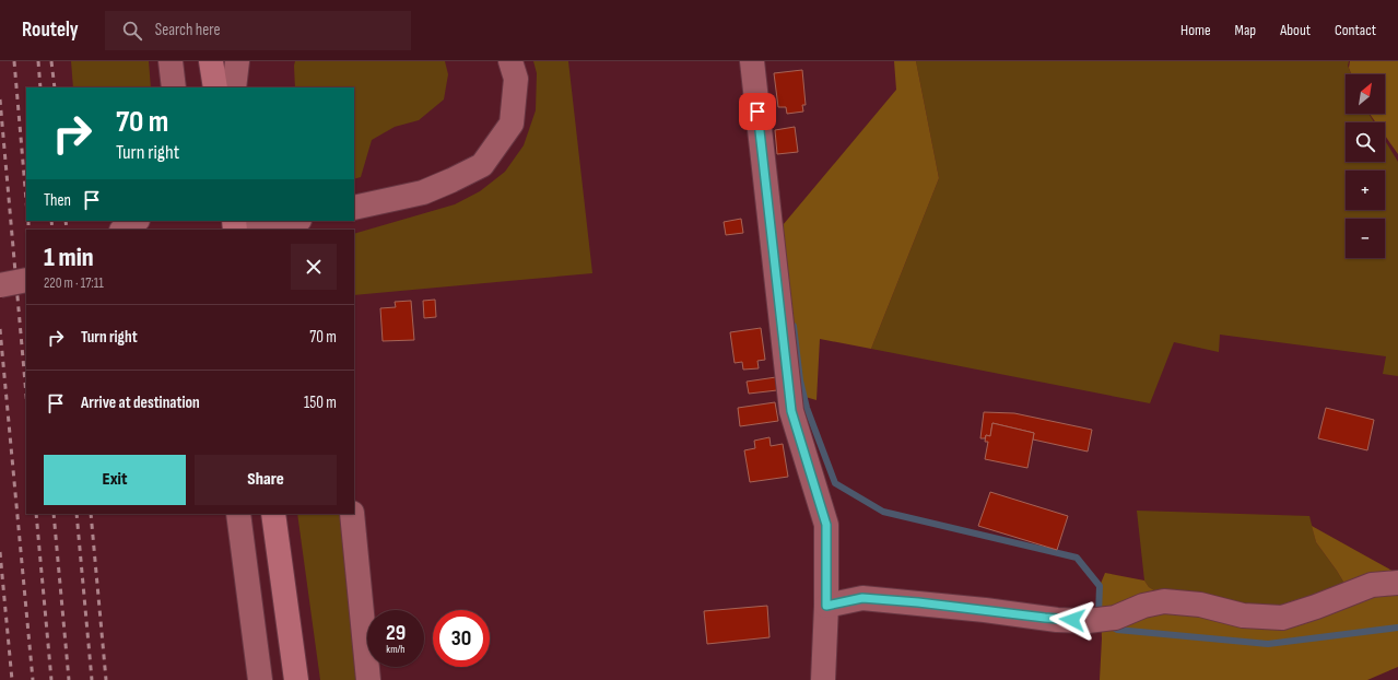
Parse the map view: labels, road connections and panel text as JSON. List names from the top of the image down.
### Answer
{
  "north": "top right",
  "page": {
    "header": "Routely",
    "search": "Search here",
    "nav": [
      "Home",
      "Map",
      "About",
      "Contact"
    ],
    "map_buttons": ["+", "−"],
    "turn": ["70 m", "Turn right"],
    "then": "Then",
    "heading": ["1 min", "220 m · 17:11"],
    "list": [
      {
        "name": "Turn right",
        "value": "70 m"
      },
      {
        "name": "Arrive at destination",
        "value": "150 m"
      }
    ],
    "buttons": ["Exit", "Share"],
    "speed": "29 km/h",
    "limit": "30"
  }
}
